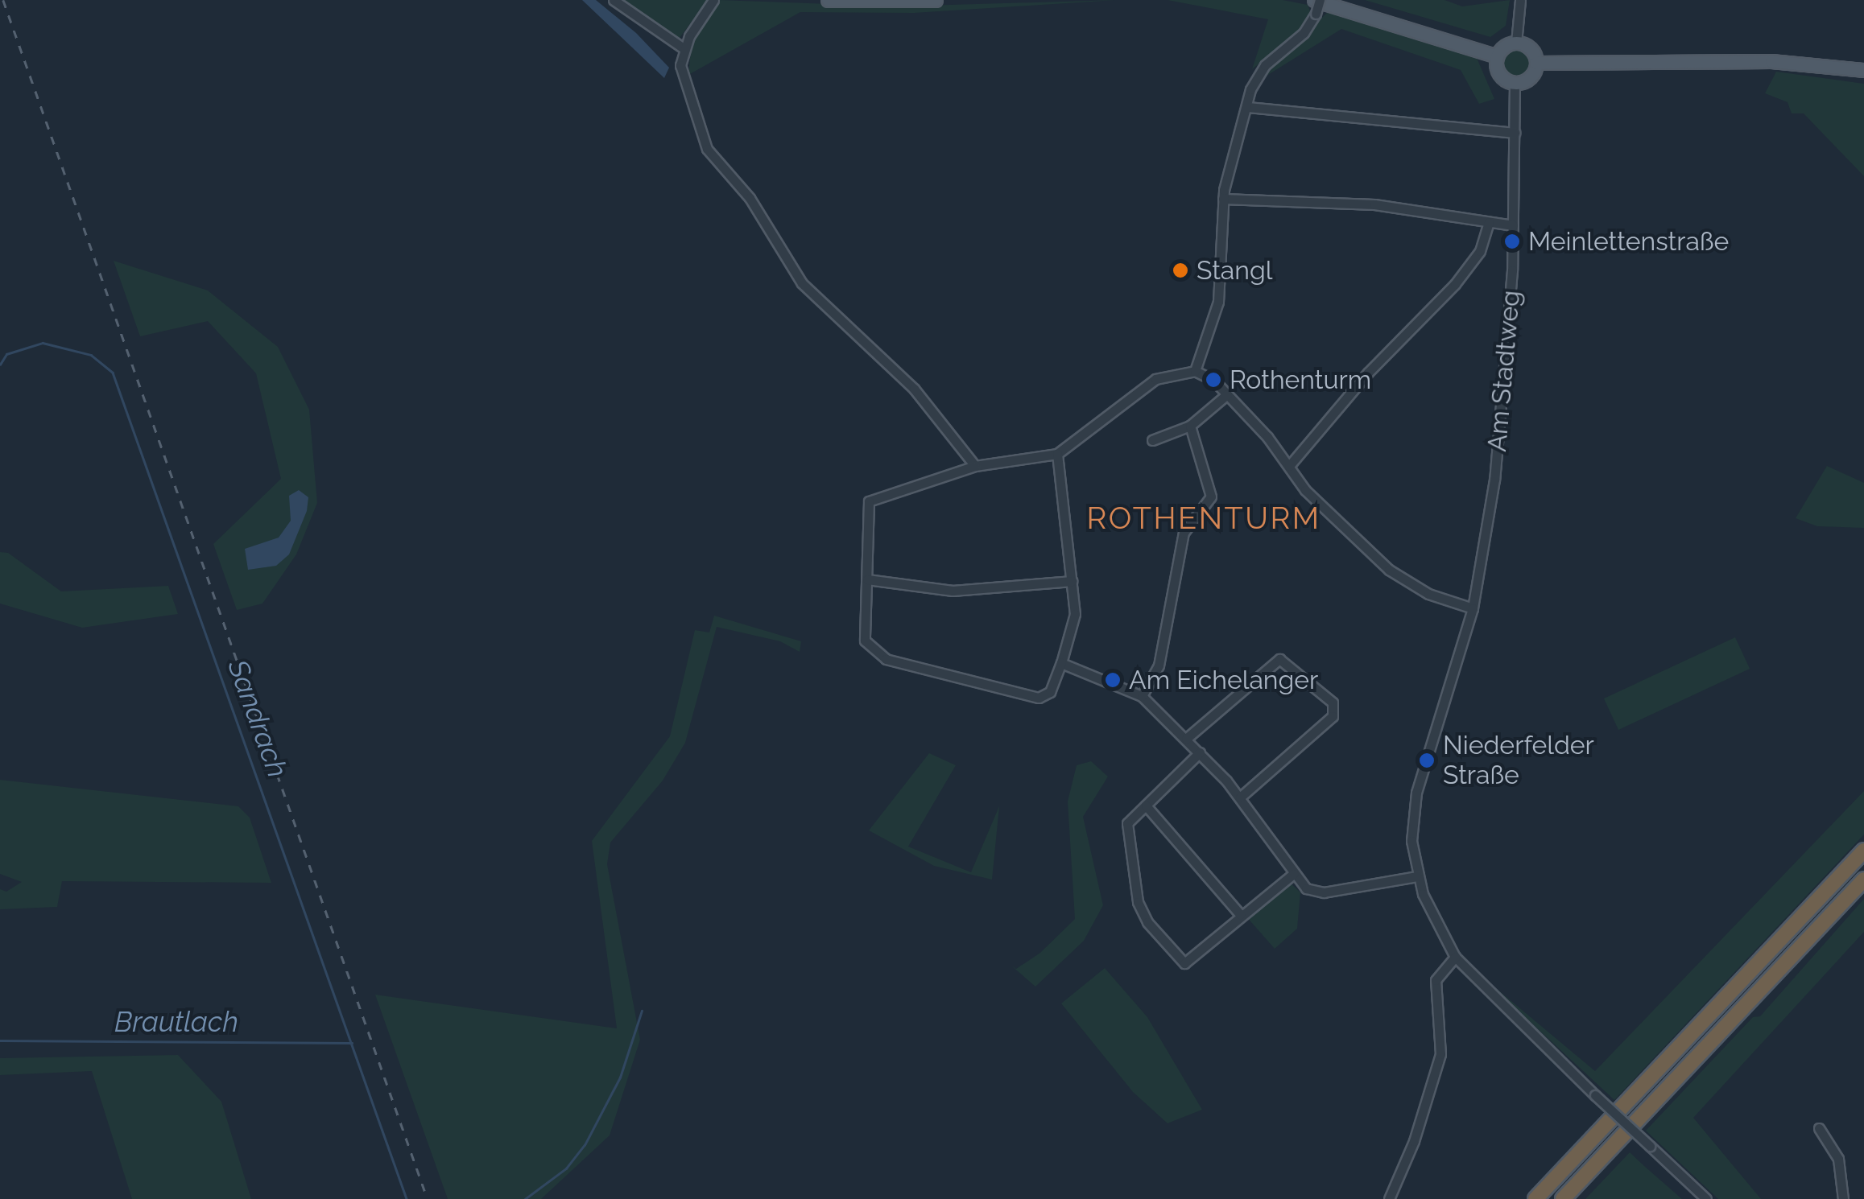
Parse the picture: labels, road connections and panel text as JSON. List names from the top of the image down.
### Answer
{
  "streets": {
    "street": ["Am Stadtweg"]
  },
  "districts": ["ROTHENTURM"],
  "water": ["Sandrach", "Brautlach"],
  "places": [
    "Meinlettenstraße",
    "Stangl",
    "Rothenturm",
    "Am Eichelanger",
    "Niederfelder Straße"
  ]
}
